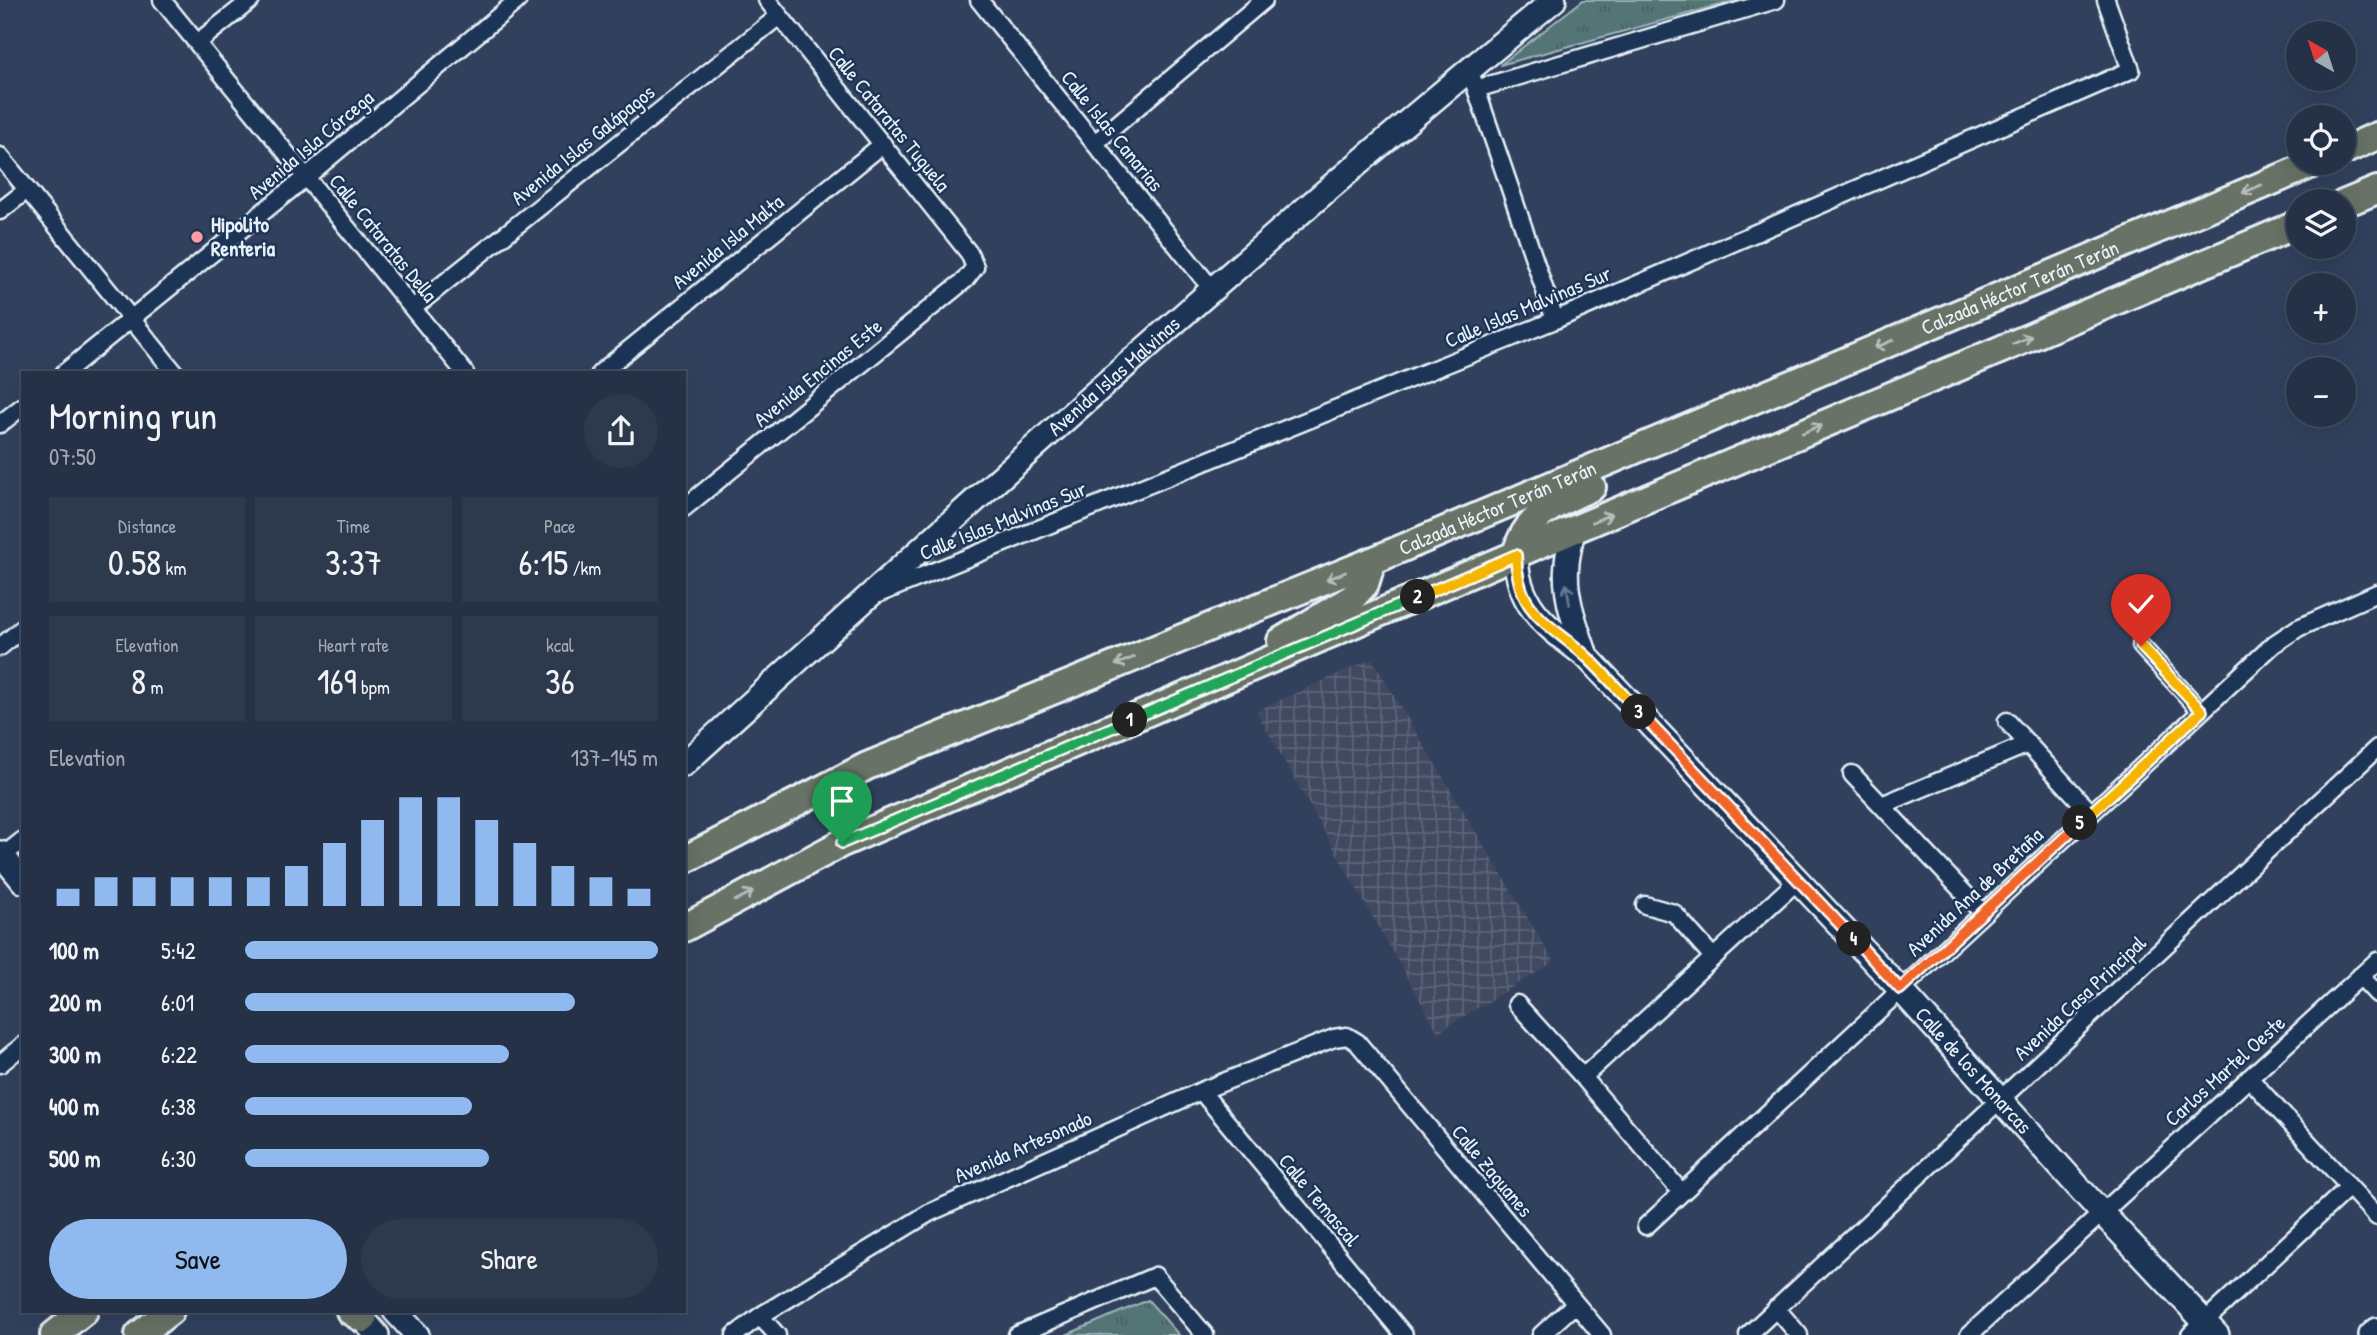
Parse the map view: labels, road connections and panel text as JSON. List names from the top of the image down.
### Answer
{
  "streets": {
    "main road": ["Calzada Héctor Terán Terán"],
    "street": [
      "Calle Cataratas Tuguela",
      "Calle Islas Canarias",
      "Avenida Isla Córcega",
      "Avenida Islas Galápagos",
      "Calle Cataratas Della",
      "Avenida Isla Malta",
      "Calle Islas Malvinas Sur",
      "Avenida Encinas Este",
      "Avenida Islas Malvinas",
      "Avenida Ana de Bretaña",
      "Avenida Casa Principal",
      "Calle de los Monarcas",
      "Carlos Martel Oeste",
      "Avenida Artesonado",
      "Calle Zaguanes",
      "Calle Temascal"
    ]
  },
  "crossings": [
    ["Calle Cataratas Tuguela", "Avenida Islas Galápagos"],
    ["Calle Cataratas Tuguela", "Avenida Isla Malta"],
    ["Calle Cataratas Tuguela", "Avenida Encinas Este"],
    ["Calle Islas Canarias", "Avenida Islas Malvinas"],
    ["Avenida Isla Córcega", "Calle Cataratas Della"],
    ["Avenida Islas Galápagos", "Calle Cataratas Della"],
    ["Calle Islas Malvinas Sur", "Avenida Islas Malvinas"],
    ["Avenida Ana de Bretaña", "Calle de los Monarcas"],
    ["Avenida Casa Principal", "Calle de los Monarcas"],
    ["Calle de los Monarcas", "Carlos Martel Oeste"],
    ["Avenida Artesonado", "Calle Zaguanes"],
    ["Avenida Artesonado", "Calle Temascal"]
  ],
  "places": ["Hipolito Renteria"],
  "north": "top left",
  "page": {
    "map_buttons": ["+", "−"],
    "heading": ["Morning run", "07:50"],
    "stats": [
      ["Distance", "0.58 km"],
      ["Time", "3:37"],
      ["Pace", "6:15 /km"],
      ["Elevation", "8 m"],
      ["Heart rate", "169 bpm"],
      ["kcal", "36"]
    ],
    "pins": [
      "2",
      "3",
      "1",
      "5",
      "4"
    ],
    "chart": ["Elevation", "137–145 m"],
    "list": [
      {
        "name": "100 m",
        "note": "5:42"
      },
      {
        "name": "200 m",
        "note": "6:01"
      },
      {
        "name": "300 m",
        "note": "6:22"
      },
      {
        "name": "400 m",
        "note": "6:38"
      },
      {
        "name": "500 m",
        "note": "6:30"
      }
    ],
    "buttons": ["Save", "Share"]
  }
}
